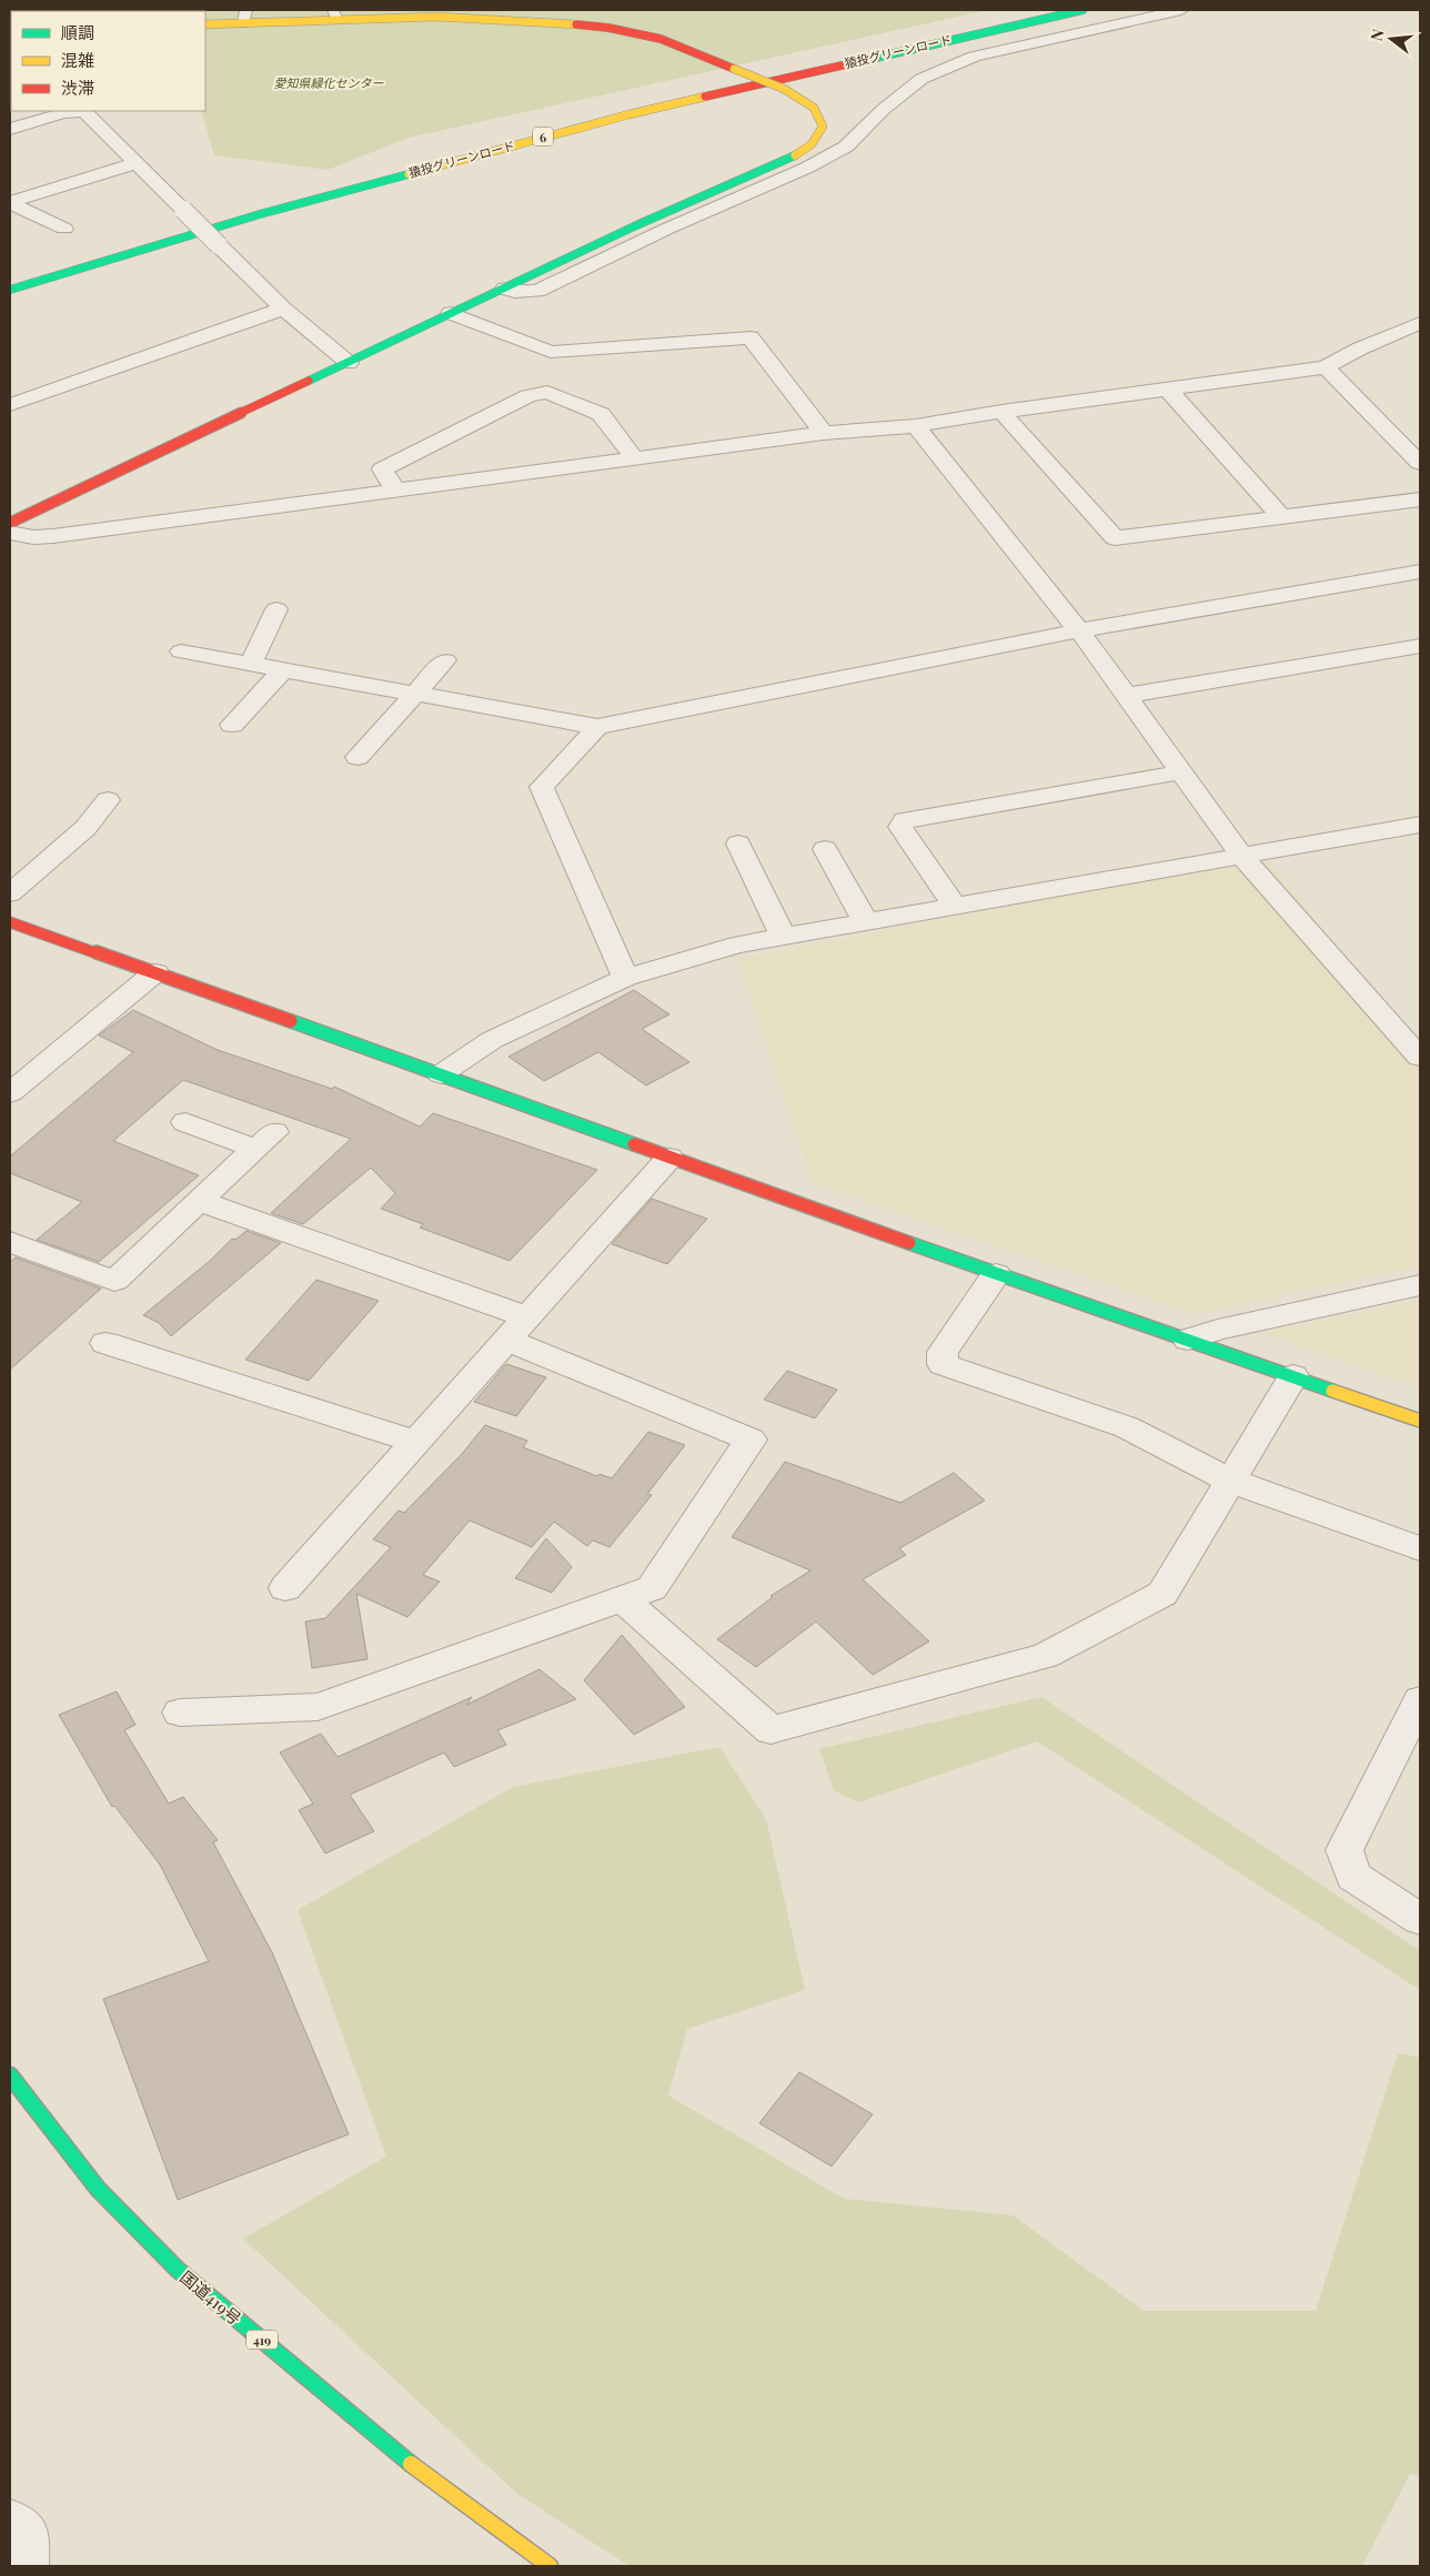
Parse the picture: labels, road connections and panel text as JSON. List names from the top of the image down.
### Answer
{
  "streets": {
    "main road": [
      "猿投グリーンロード",
      "6",
      "国道419号",
      "419"
    ]
  },
  "parks": ["愛知県緑化センター"],
  "legend": ["順調", "混雑", "渋滞"],
  "north": "left"
}
